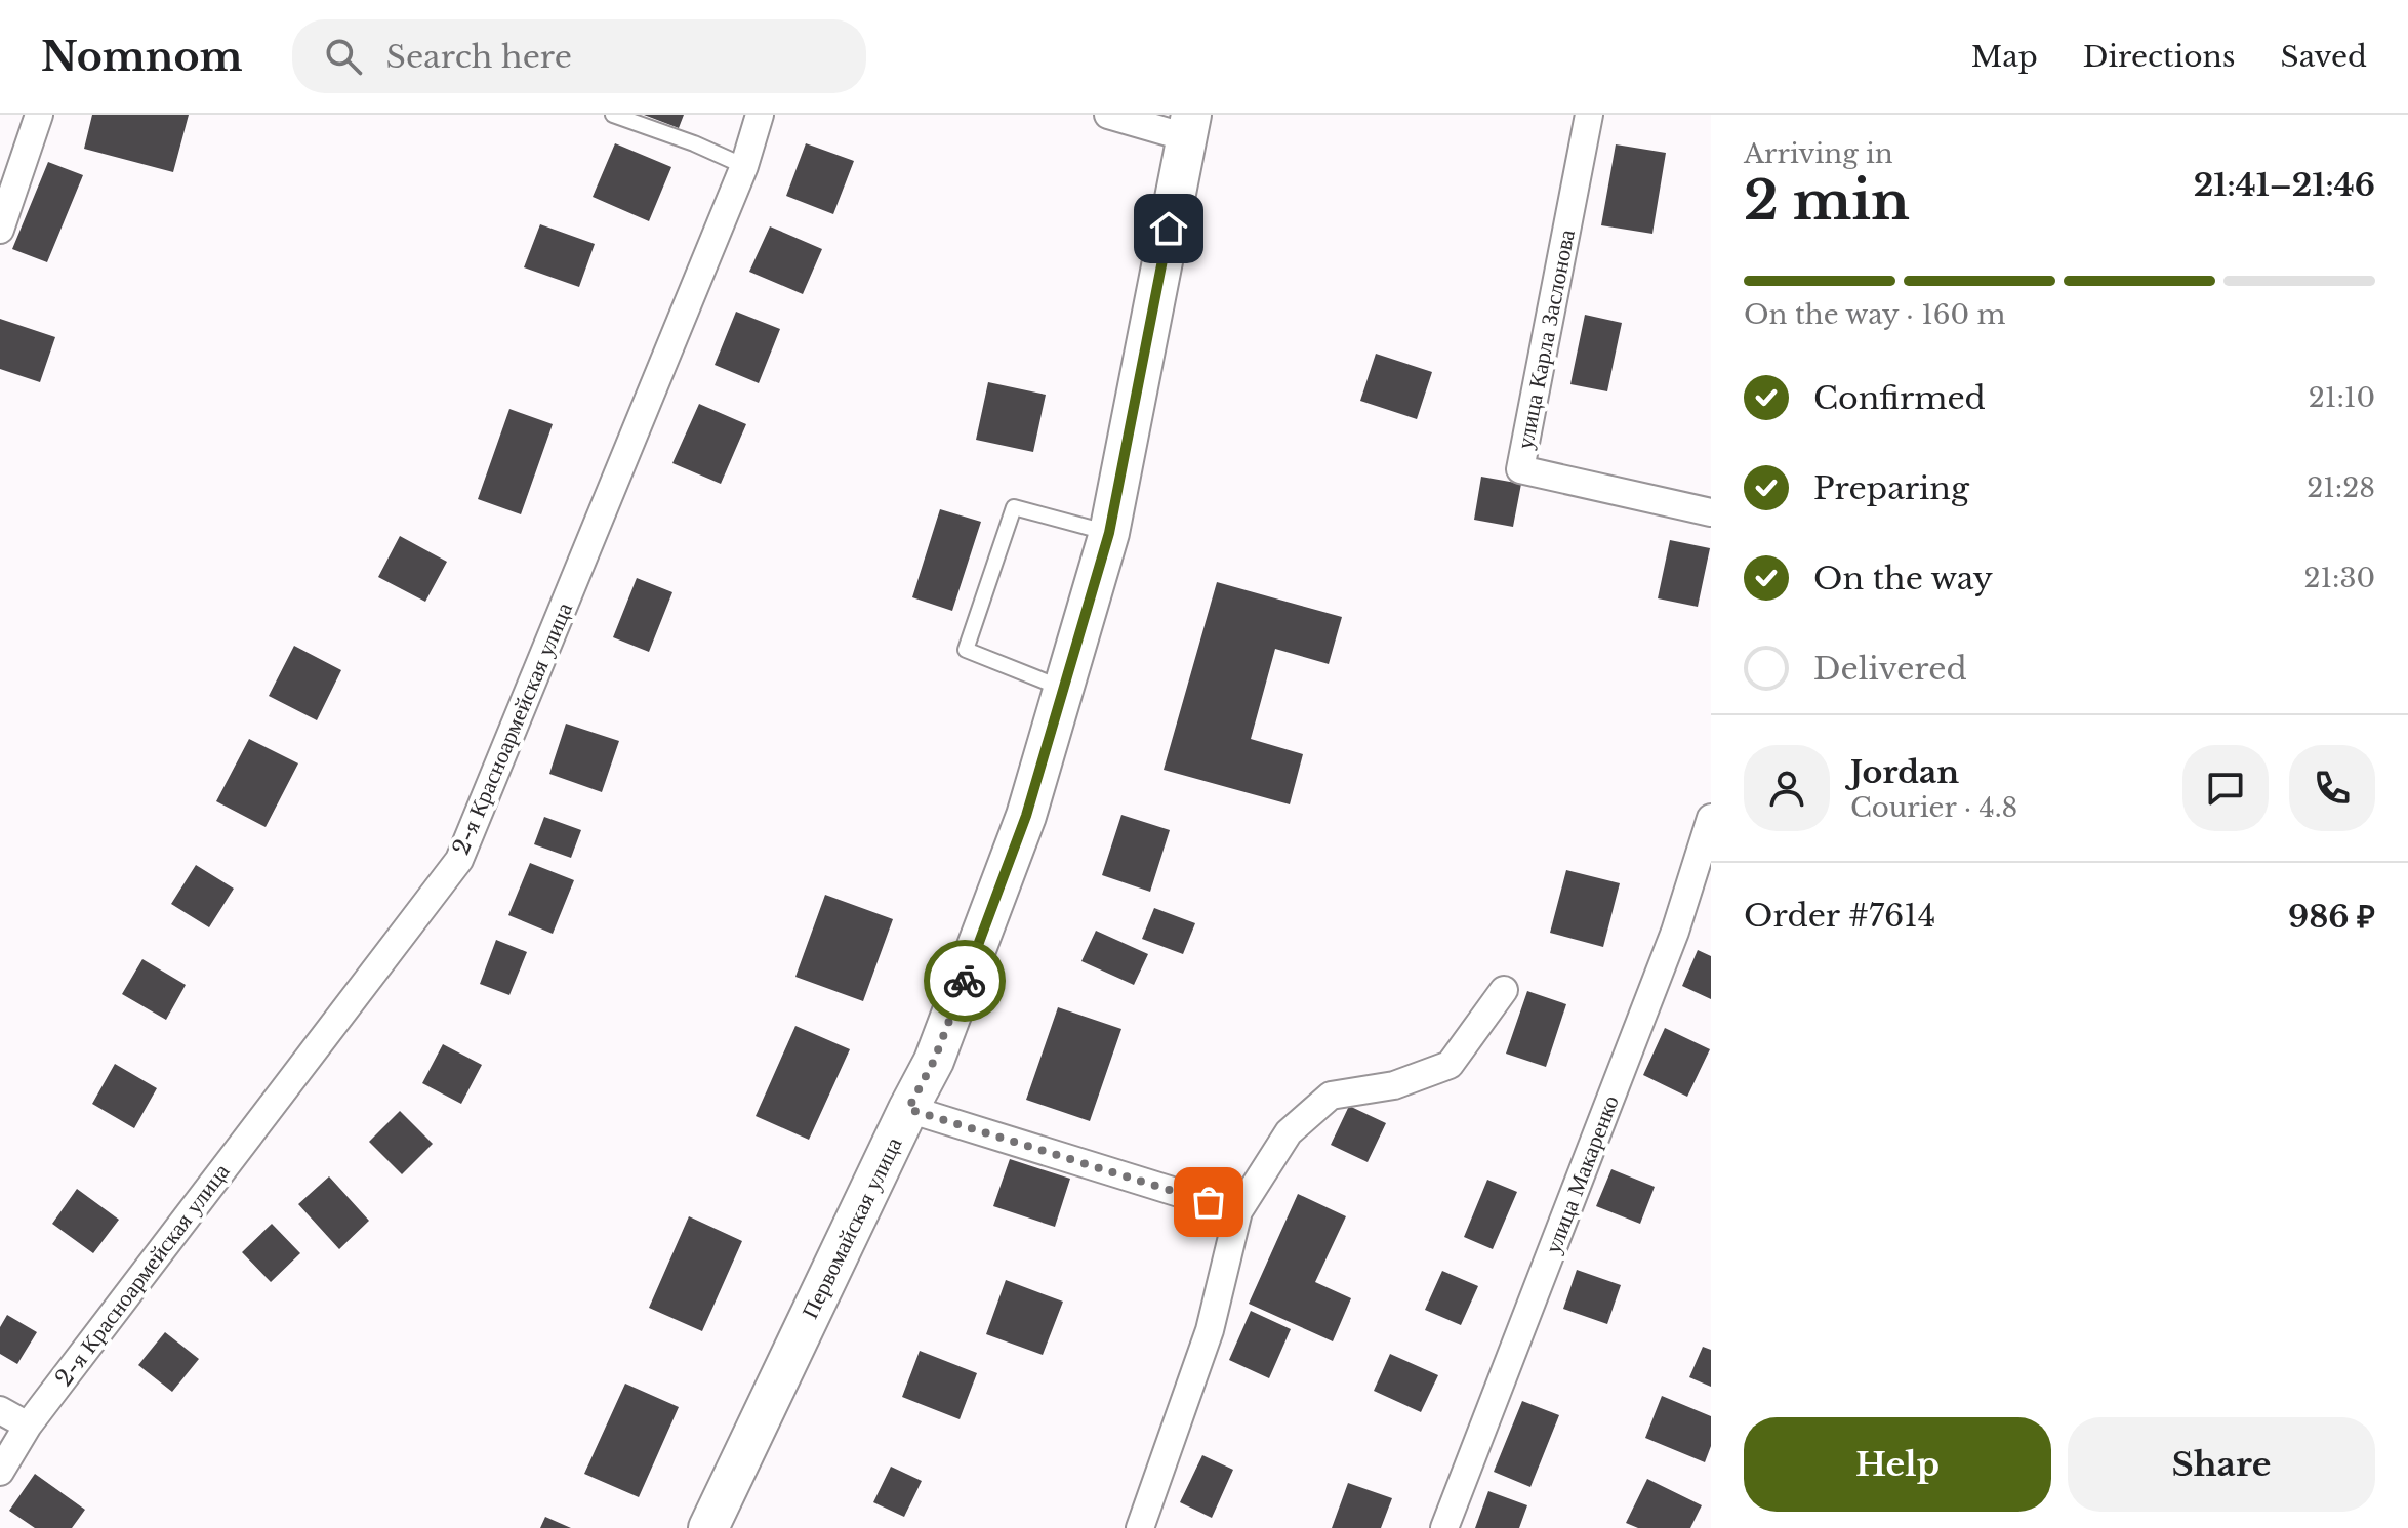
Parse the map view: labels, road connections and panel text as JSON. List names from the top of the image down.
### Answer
{
  "streets": {
    "main road": ["Первомайская улица"],
    "street": ["улица Карла Заслонова", "2-я Красноармейская улица", "улица Макаренко"]
  },
  "page": {
    "header": "Nomnom",
    "search": "Search here",
    "nav": ["Map", "Directions", "Saved"],
    "heading": ["2 min", "Arriving in", "21:41–21:46"],
    "panel": [
      "Jordan",
      "Courier · 4.8",
      "Order #7614",
      "986 ₽"
    ],
    "bar": "On the way · 160 m",
    "list": [
      ["Confirmed", "21:10"],
      ["Preparing", "21:28"],
      ["On the way", "21:30"],
      "Delivered"
    ],
    "buttons": ["Help", "Share"]
  }
}
